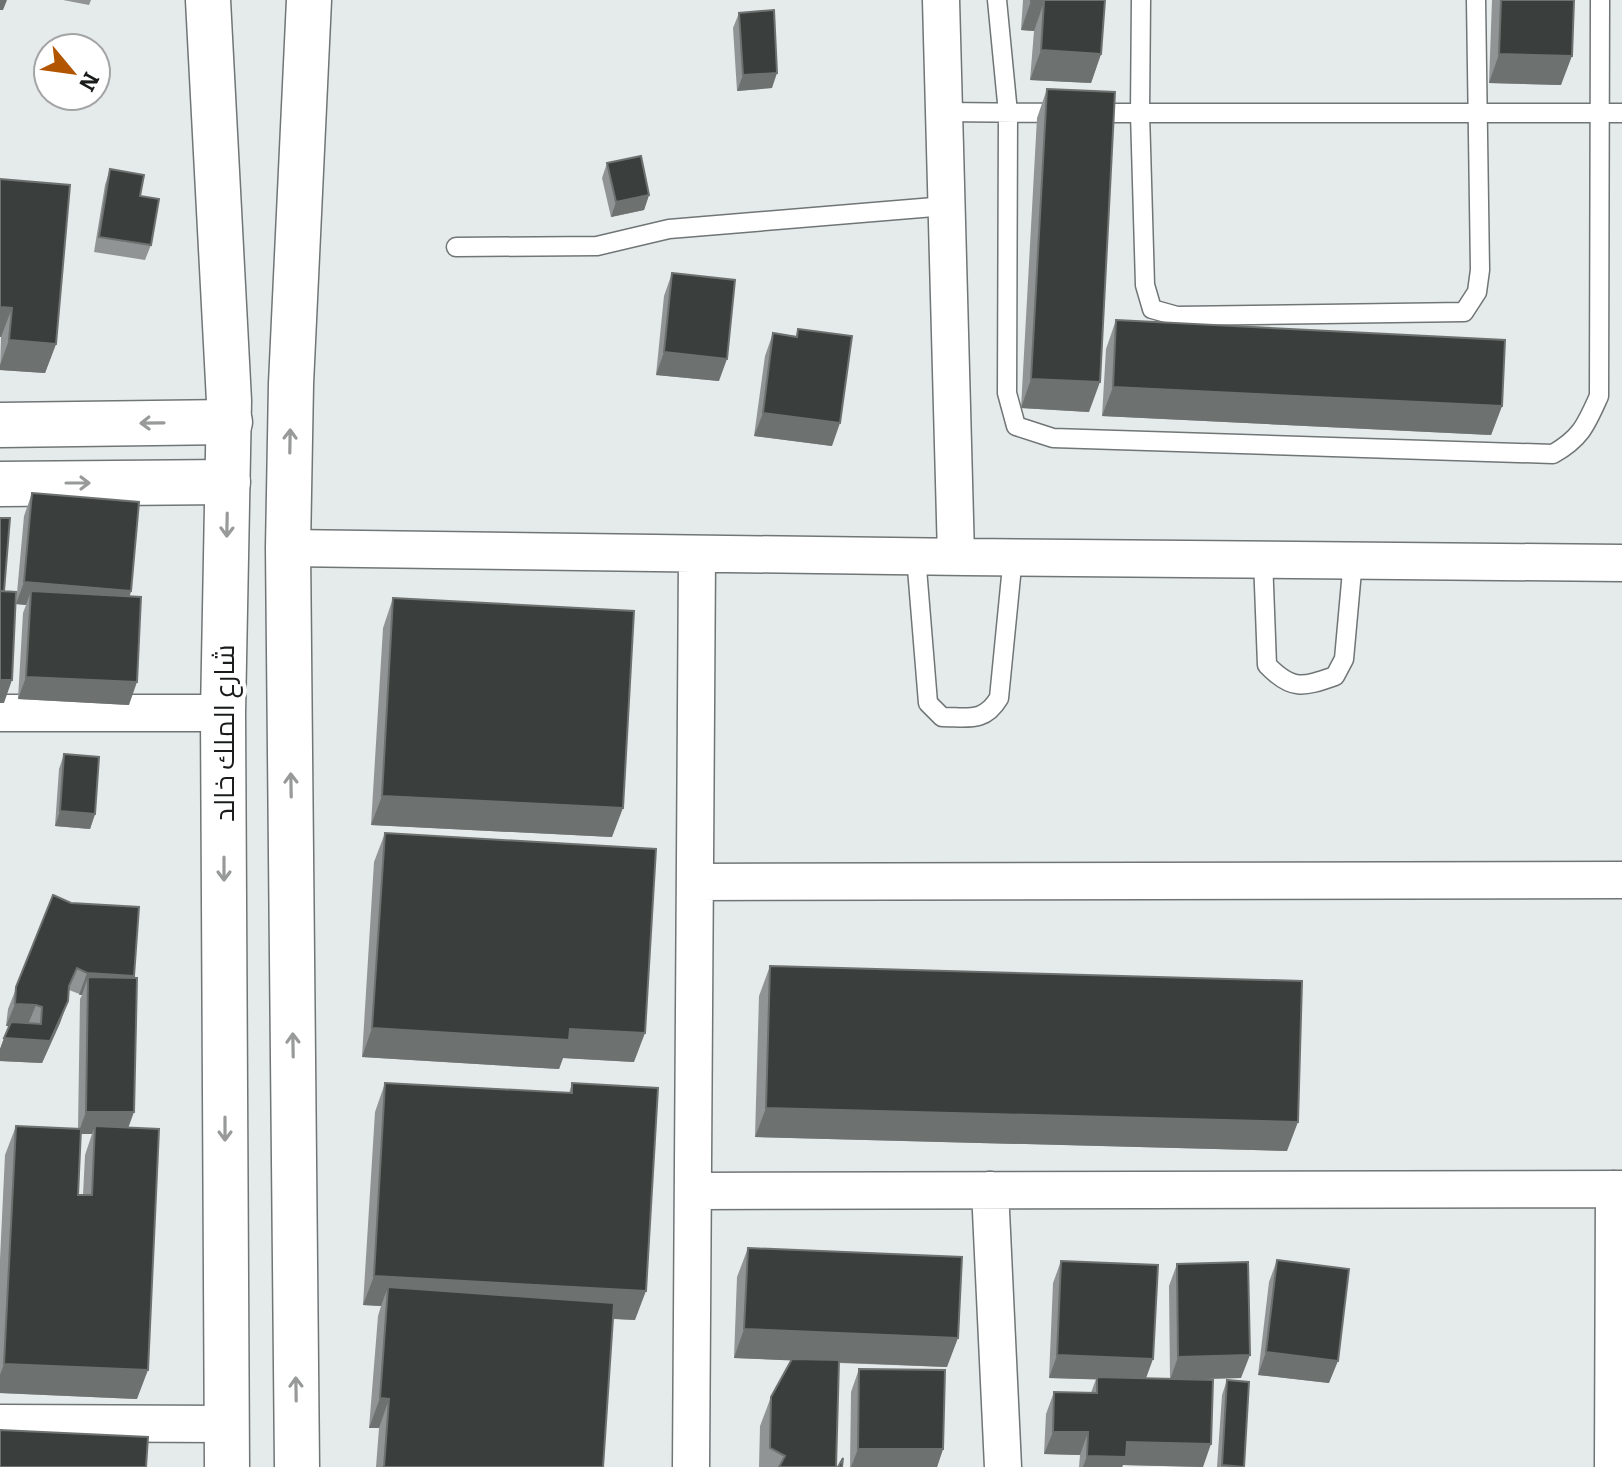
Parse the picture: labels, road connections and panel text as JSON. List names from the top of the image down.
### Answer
{
  "streets": {
    "main road": ["شارع الملك خالد"]
  },
  "north": "bottom right"
}
